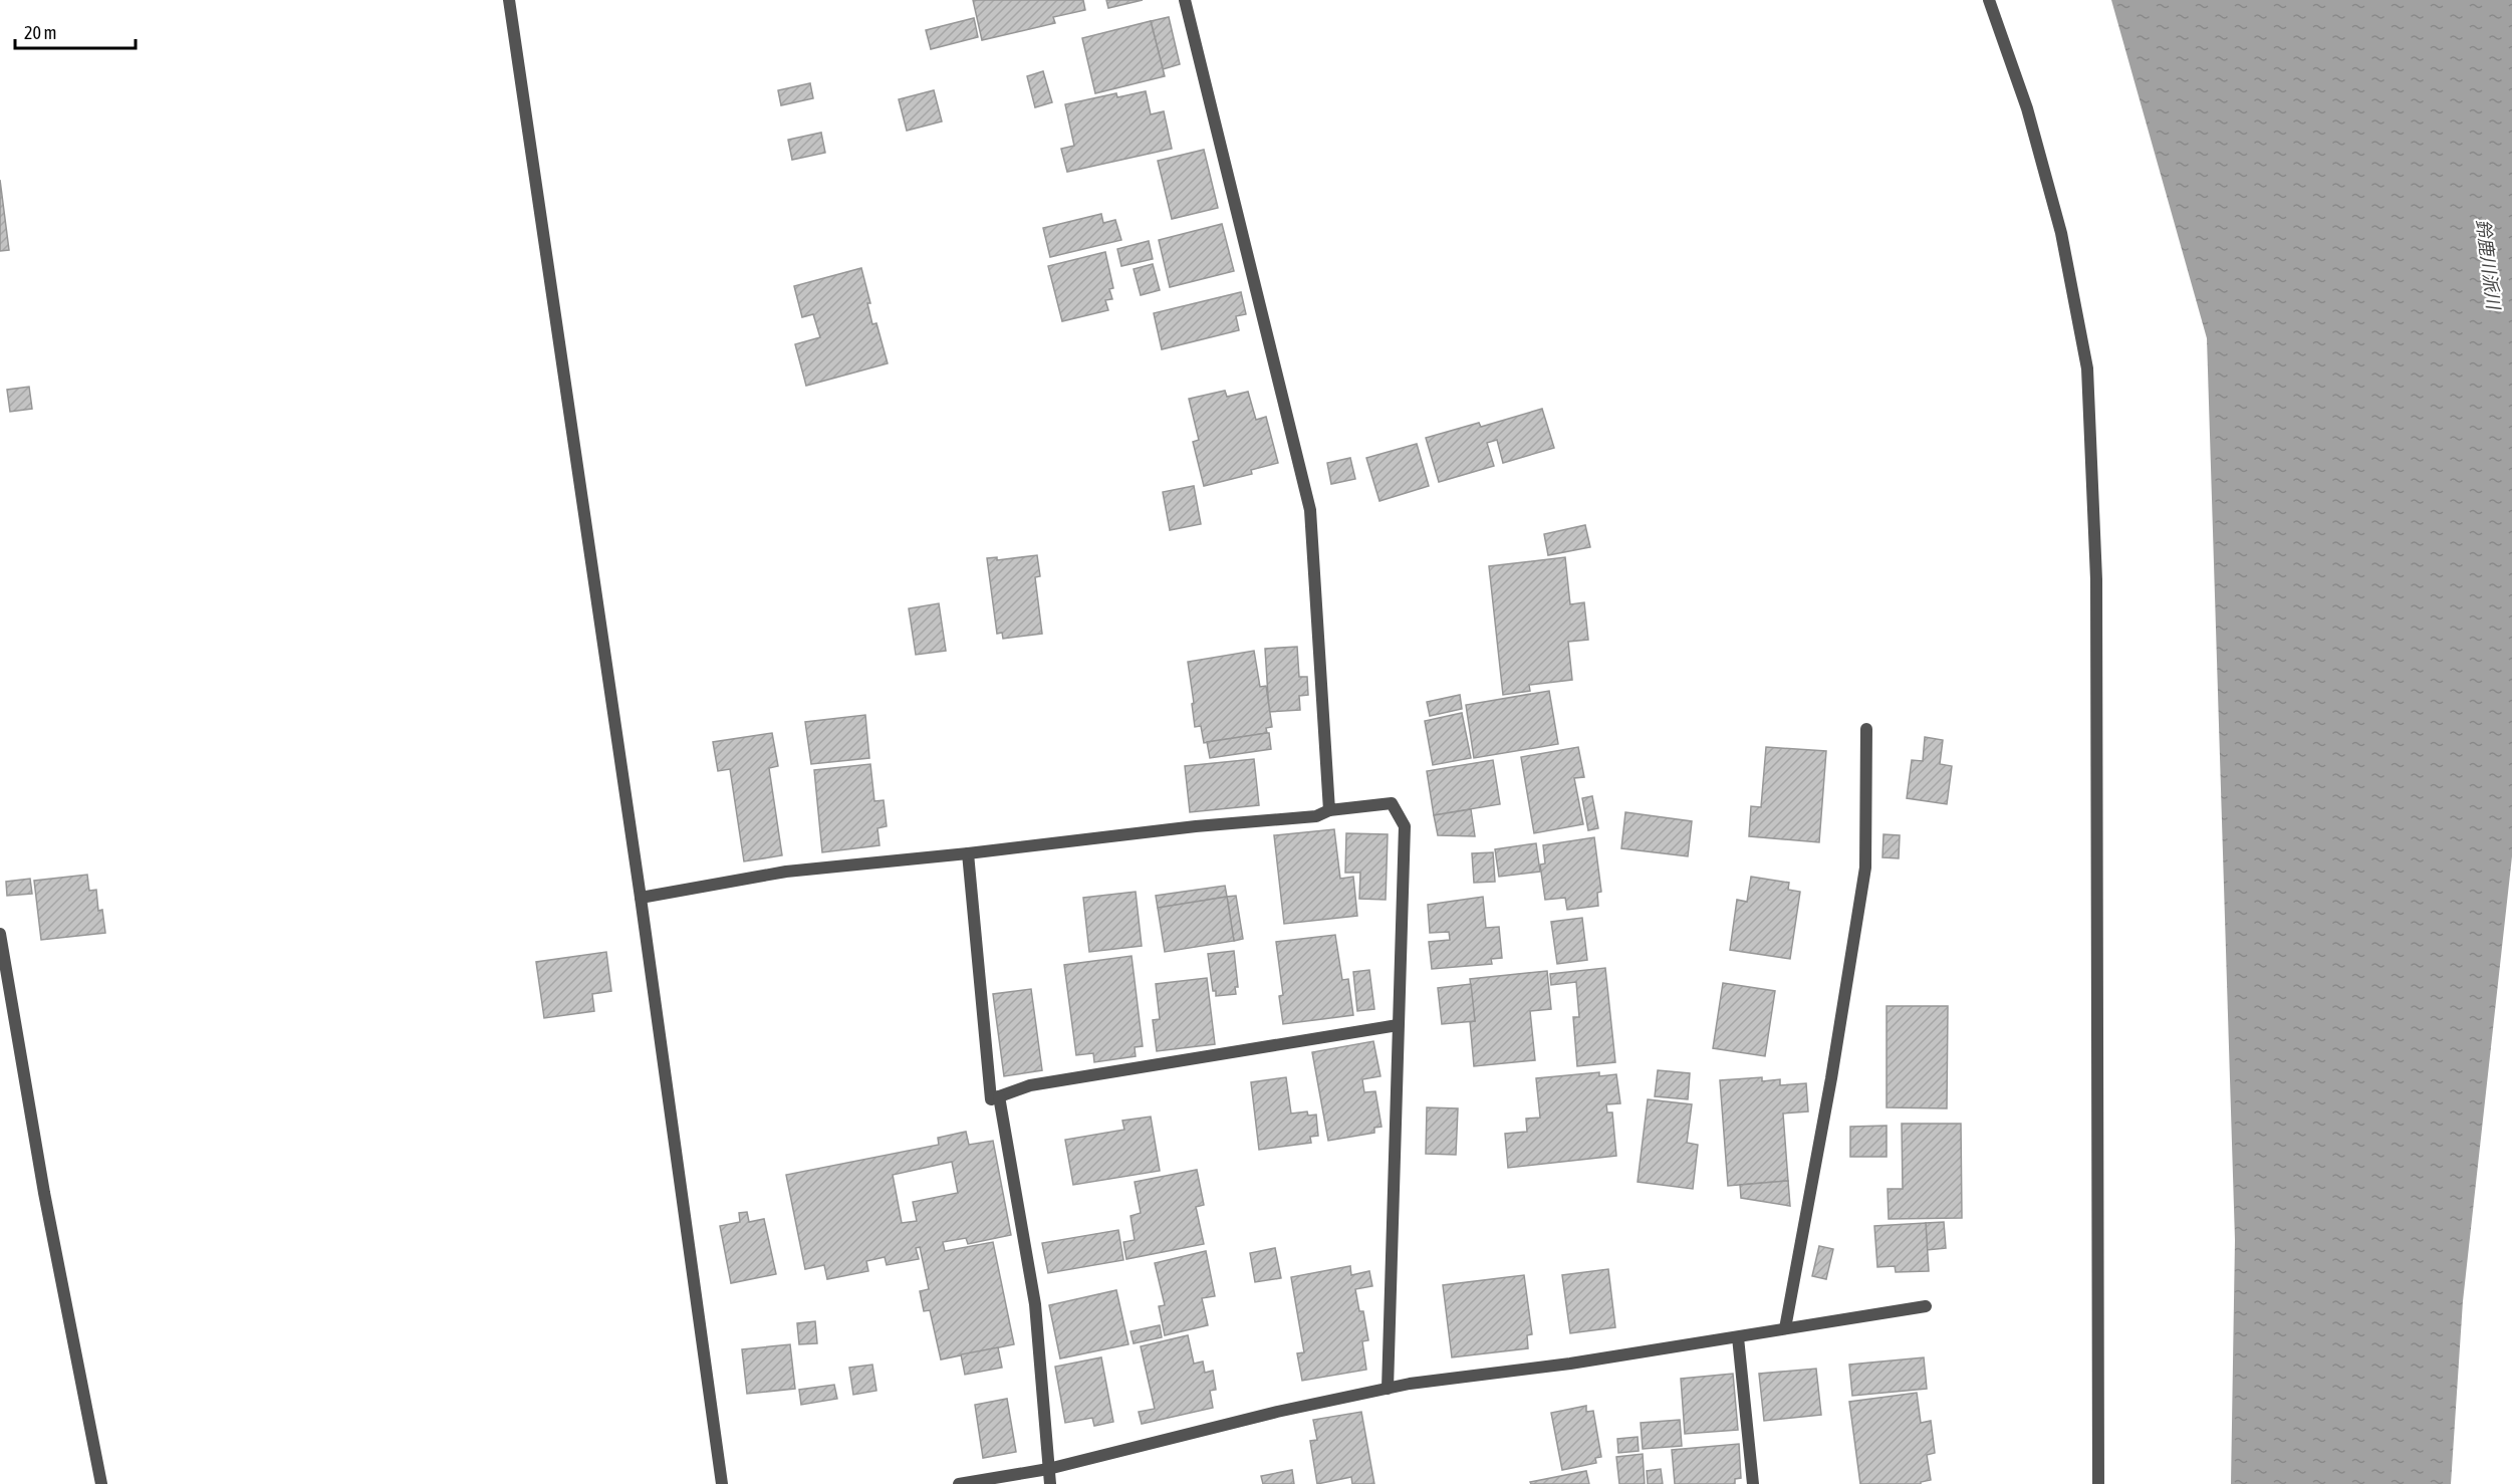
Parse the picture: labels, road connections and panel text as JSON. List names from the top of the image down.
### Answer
{
  "water": ["鈴鹿川派川"],
  "scale_bar": "20 m"
}
